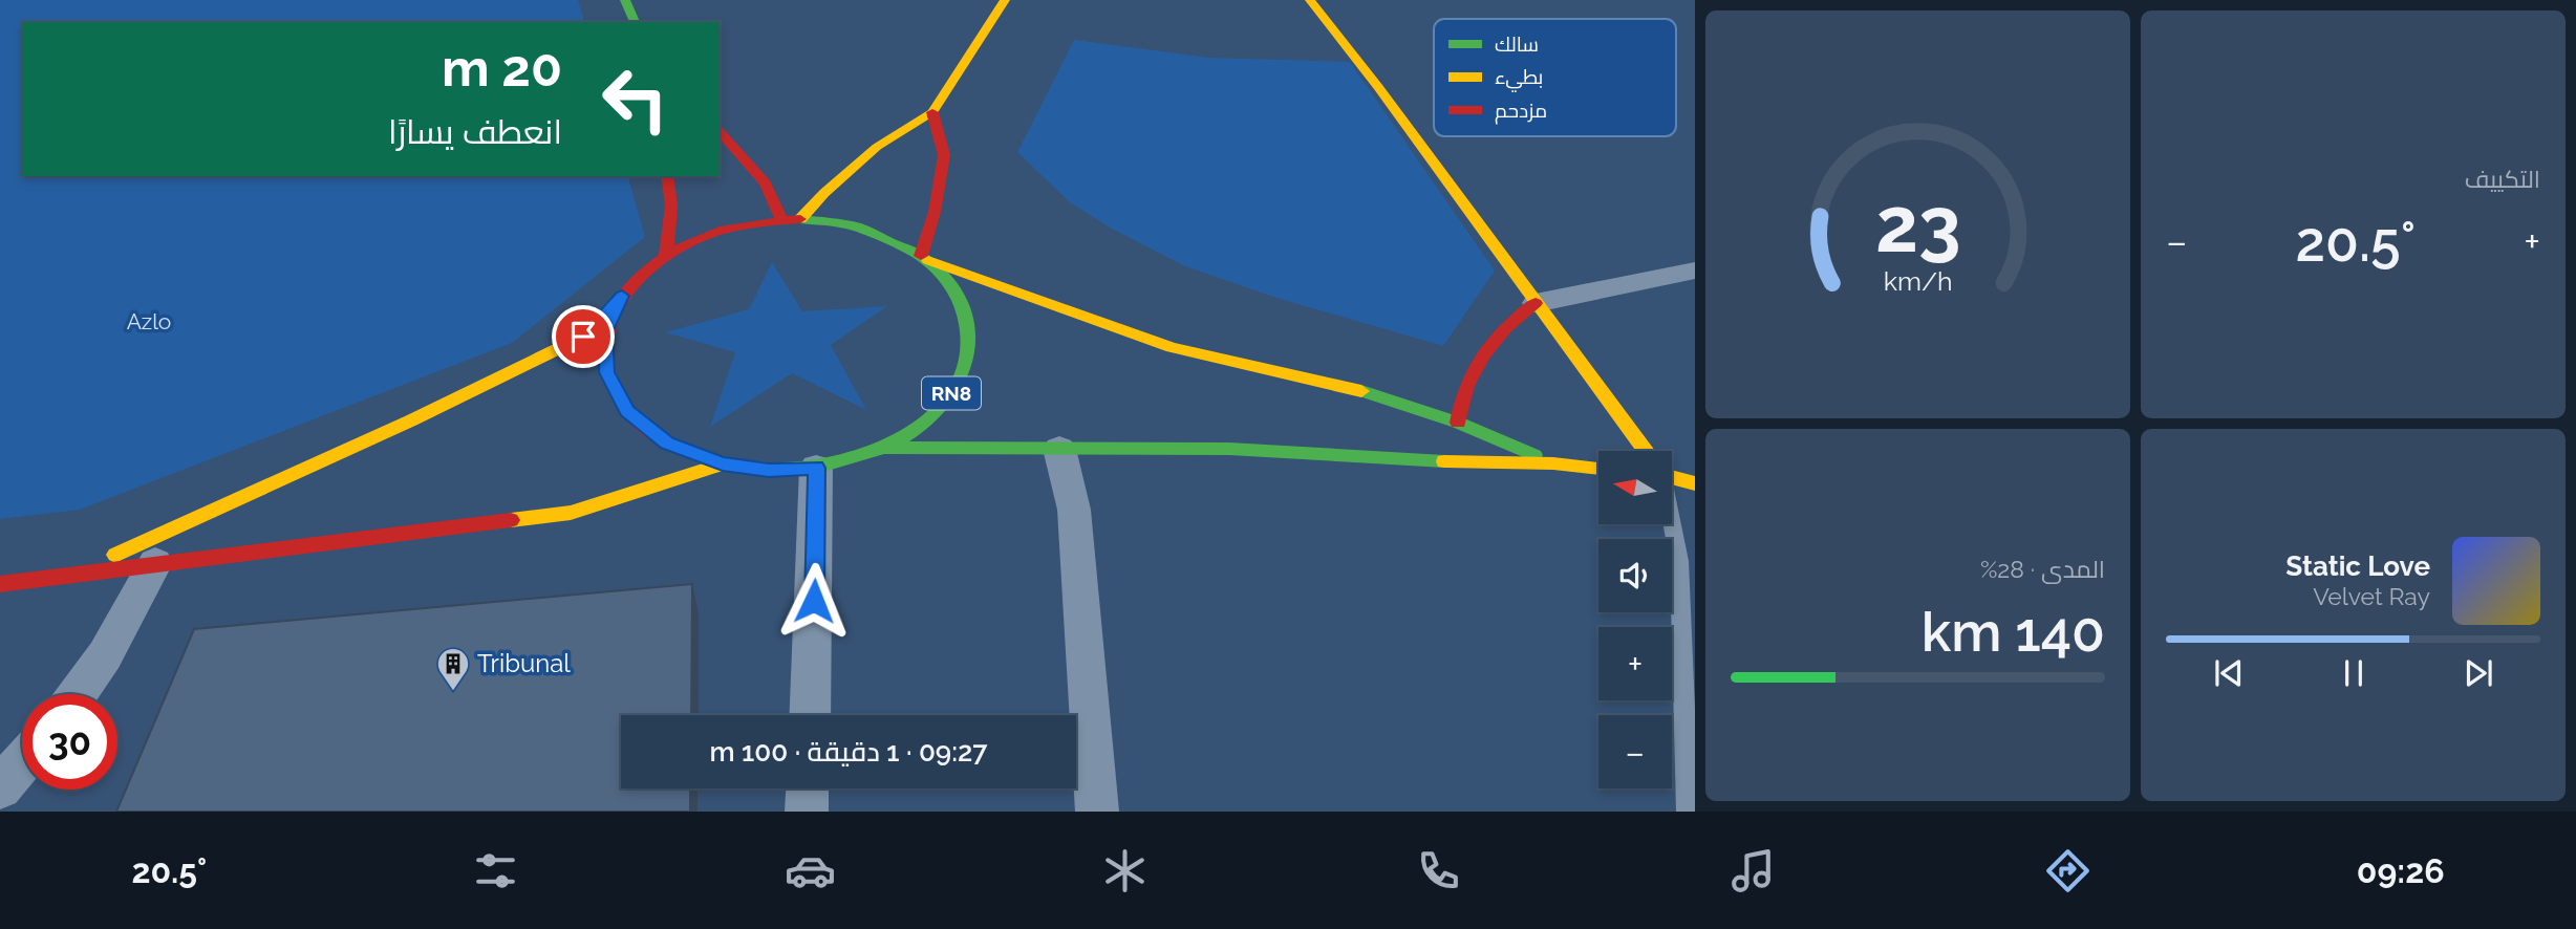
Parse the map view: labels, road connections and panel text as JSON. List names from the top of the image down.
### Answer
{
  "streets": {
    "main road": ["RN8"]
  },
  "parks": ["Azlo"],
  "places": {
    "building": ["Tribunal"]
  },
  "legend": ["سالك", "بطيء", "مزدحم"],
  "north": "left",
  "page": {
    "tile": [
      "التكييف",
      ["المدى · 28%", "140 km"]
    ],
    "turn": ["20 m", "انعطف يسارًا"],
    "heat": ["−", "20.5°", "+"],
    "map_buttons": ["+", "−"],
    "song": ["Static Love", "Velvet Ray"],
    "limit": "30",
    "trip": "09:27 · 1 دقيقة · 100 m",
    "tabs": ["09:26", "20.5°"],
    "gauge": ["23", "km/h"]
  }
}
